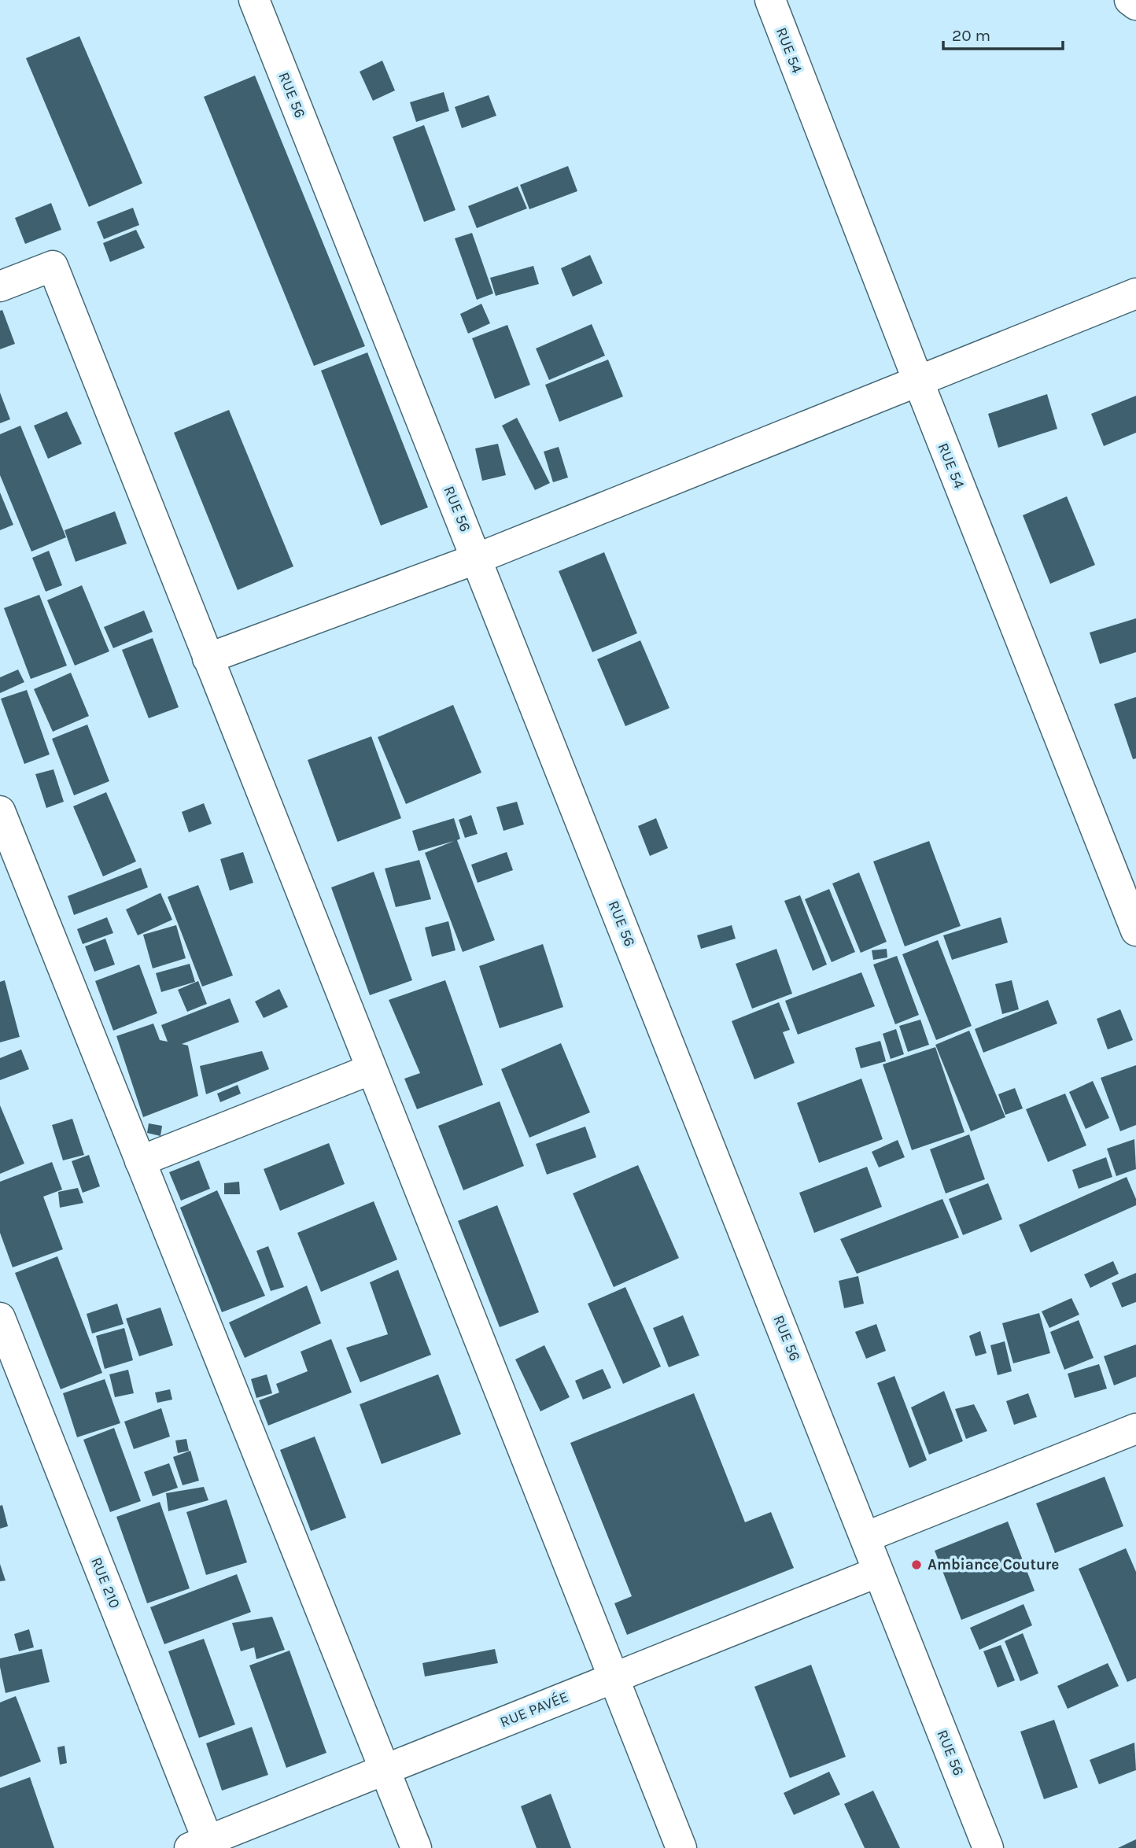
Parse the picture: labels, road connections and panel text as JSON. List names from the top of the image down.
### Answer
{
  "streets": {
    "street": [
      "RUE 54",
      "RUE 56",
      "RUE 210",
      "RUE PAVÉE"
    ]
  },
  "crossings": [
    ["RUE 56", "RUE PAVÉE"],
    ["RUE 210", "RUE PAVÉE"]
  ],
  "places": ["Ambiance Couture"],
  "scale_bar": "20 m"
}
